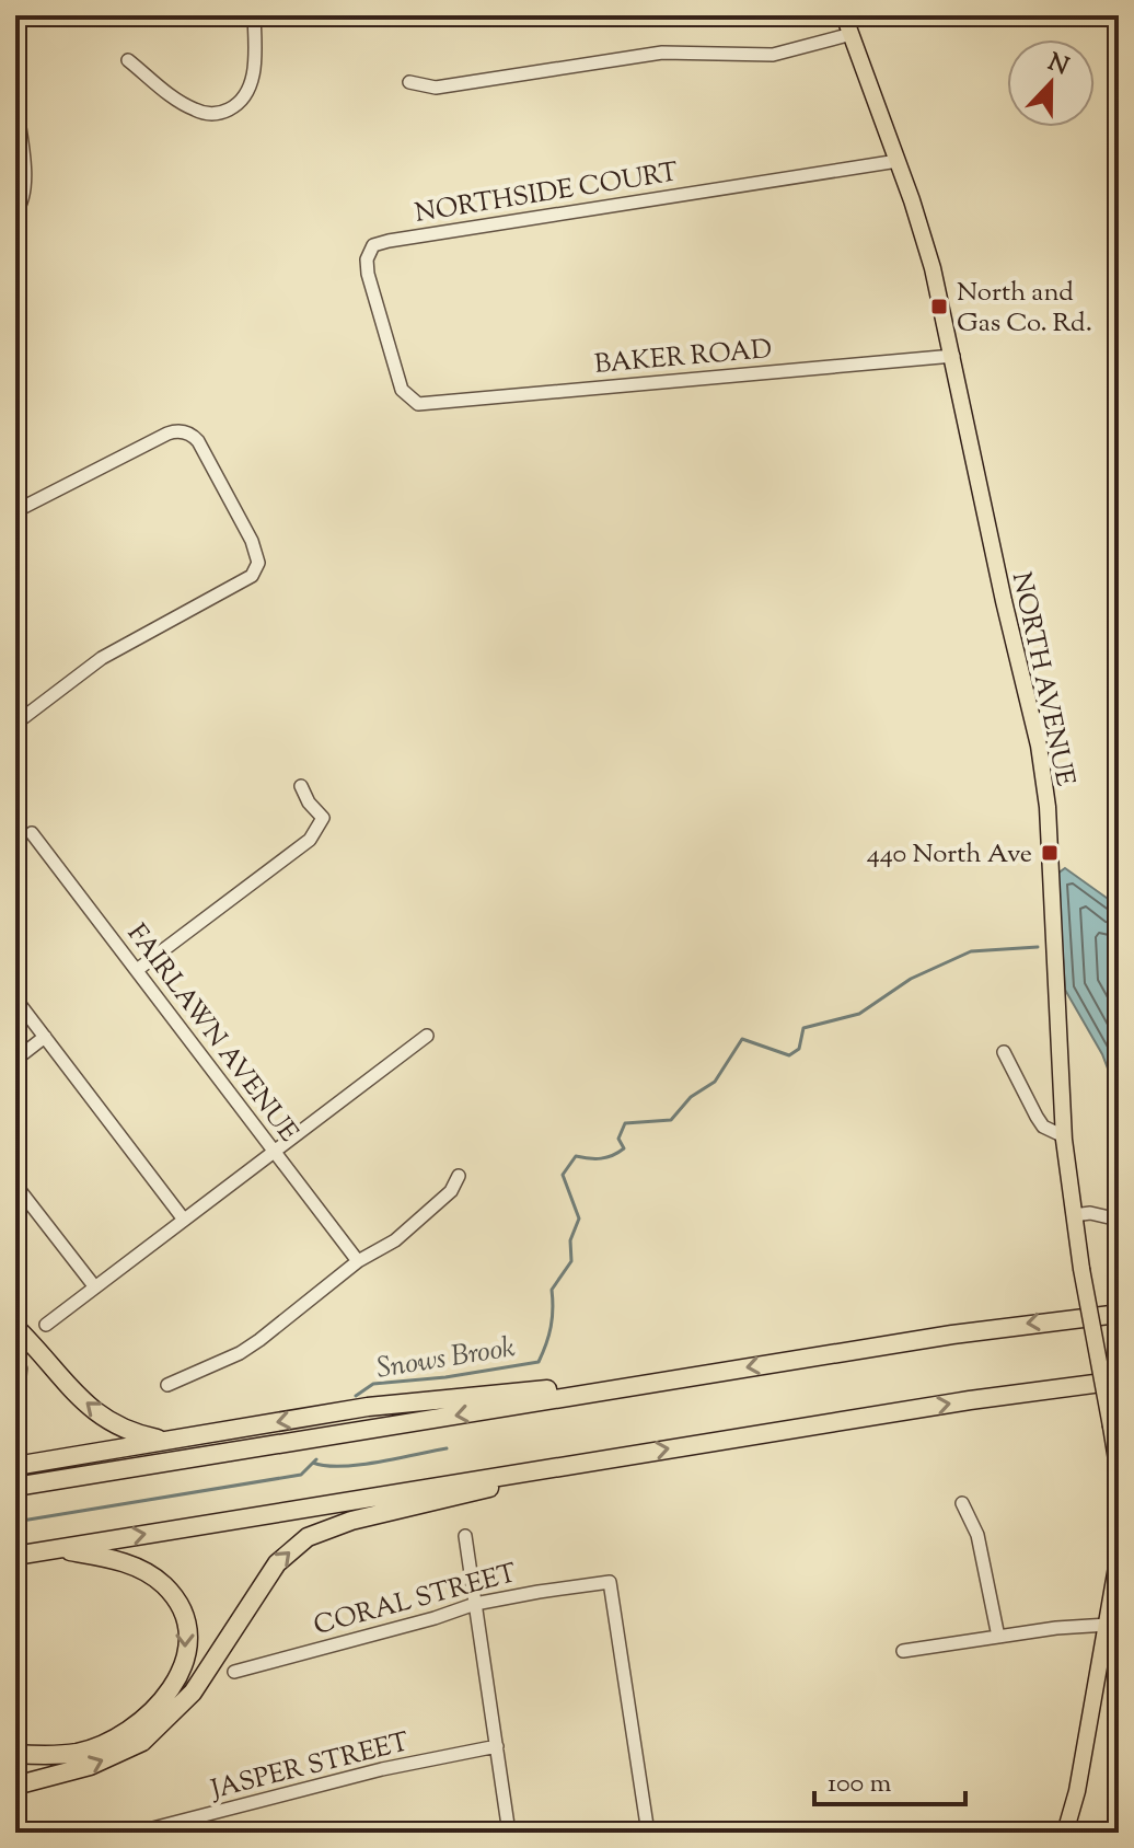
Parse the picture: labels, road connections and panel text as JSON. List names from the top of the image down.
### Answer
{
  "streets": {
    "main road": ["NORTH AVENUE"],
    "street": [
      "NORTHSIDE COURT",
      "BAKER ROAD",
      "FAIRLAWN AVENUE",
      "CORAL STREET",
      "JASPER STREET"
    ]
  },
  "crossings": [
    ["NORTHSIDE COURT", "BAKER ROAD"],
    ["NORTHSIDE COURT", "NORTH AVENUE"],
    ["BAKER ROAD", "NORTH AVENUE"]
  ],
  "water": ["Snows Brook"],
  "places": {
    "transit": ["North and Gas Co. Rd.", "440 North Ave"]
  },
  "scale_bar": "100 m",
  "north": "top"
}
